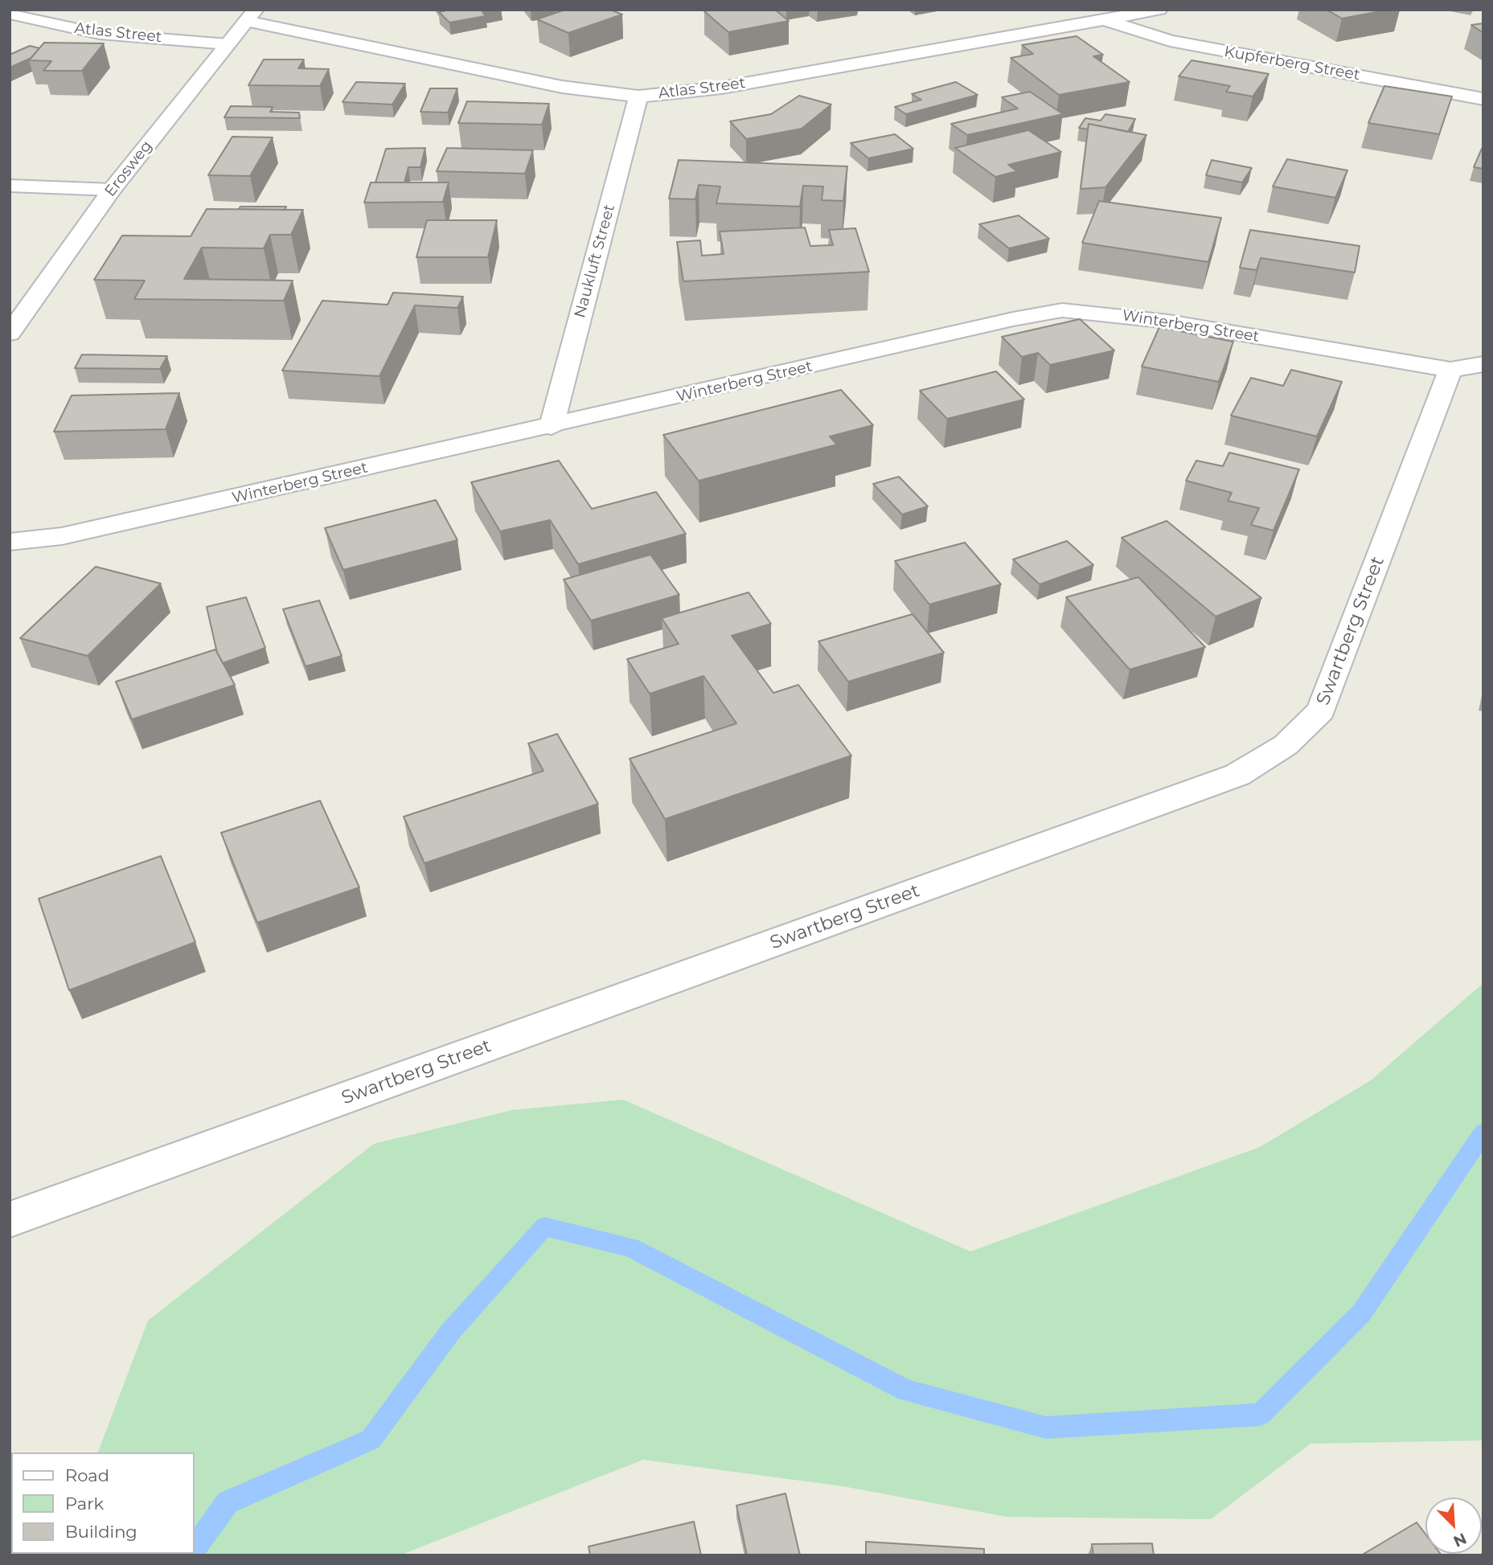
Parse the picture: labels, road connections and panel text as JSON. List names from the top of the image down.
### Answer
{
  "streets": {
    "street": [
      "Atlas Street",
      "Kupferberg Street",
      "Erosweg",
      "Naukluft Street",
      "Winterberg Street",
      "Swartberg Street"
    ]
  },
  "crossings": [
    ["Atlas Street", "Kupferberg Street"],
    ["Atlas Street", "Erosweg"],
    ["Atlas Street", "Naukluft Street"],
    ["Naukluft Street", "Winterberg Street"],
    ["Winterberg Street", "Swartberg Street"]
  ],
  "legend": ["Road", "Park", "Building"],
  "north": "bottom right"
}
